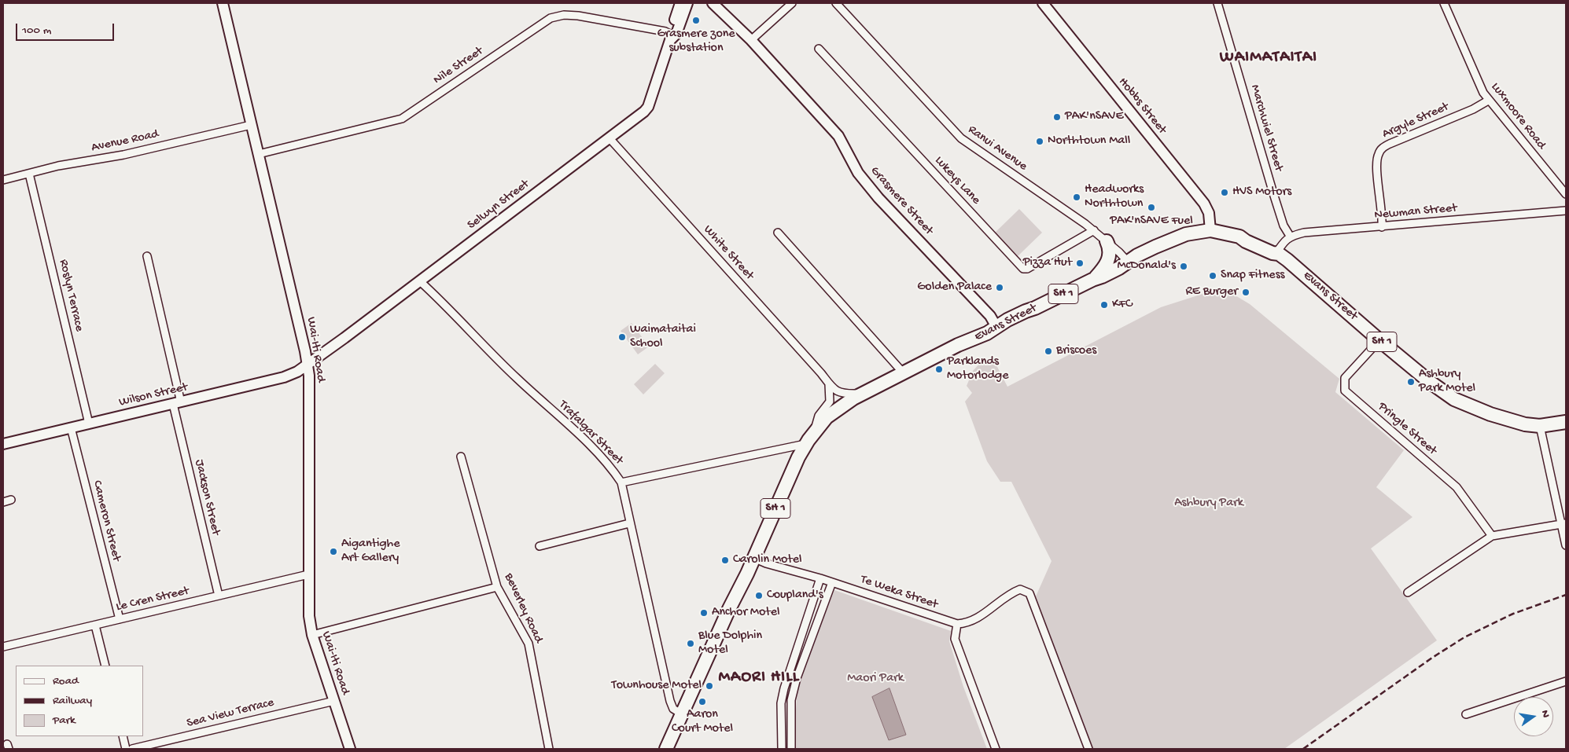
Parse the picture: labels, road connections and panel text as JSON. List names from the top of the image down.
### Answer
{
  "streets": {
    "highway": ["SH 1", "Evans Street"],
    "street": [
      "Nile Street",
      "Hobbs Street",
      "Luxmoore Road",
      "Argyle Street",
      "Marchwiel Street",
      "Avenue Road",
      "Ranui Avenue",
      "Lukeys Lane",
      "Grasmere Street",
      "Selwyn Street",
      "Newman Street",
      "White Street",
      "Roslyn Terrace",
      "Wai-Iti Road",
      "Wilson Street",
      "Pringle Street",
      "Trafalgar Street",
      "Jackson Street",
      "Cameron Street",
      "Te Weka Street",
      "Le Cren Street",
      "Beverley Road",
      "Sea View Terrace"
    ]
  },
  "crossings": [
    ["Nile Street", "Selwyn Street"],
    ["Nile Street", "Wai-Iti Road"],
    ["Hobbs Street", "Evans Street"],
    ["Luxmoore Road", "Argyle Street"],
    ["Argyle Street", "Newman Street"],
    ["Marchwiel Street", "Newman Street"],
    ["Avenue Road", "Roslyn Terrace"],
    ["Avenue Road", "Wai-Iti Road"],
    ["Ranui Avenue", "Lukeys Lane"],
    ["Ranui Avenue", "Evans Street"],
    ["Grasmere Street", "Evans Street"],
    ["Selwyn Street", "White Street"],
    ["Selwyn Street", "Wai-Iti Road"],
    ["Selwyn Street", "Wilson Street"],
    ["Selwyn Street", "Trafalgar Street"],
    ["White Street", "Evans Street"],
    ["Roslyn Terrace", "Wilson Street"],
    ["Evans Street", "Pringle Street"],
    ["Evans Street", "Trafalgar Street"],
    ["Evans Street", "Te Weka Street"],
    ["Wai-Iti Road", "Wilson Street"],
    ["Wai-Iti Road", "Le Cren Street"],
    ["Wai-Iti Road", "Sea View Terrace"],
    ["Wilson Street", "Jackson Street"],
    ["Wilson Street", "Cameron Street"],
    ["Jackson Street", "Le Cren Street"],
    ["Cameron Street", "Le Cren Street"]
  ],
  "districts": ["WAIMATAITAI", "MAORI HILL"],
  "parks": ["Ashbury Park", "Maori Park"],
  "places": [
    "Grasmere zone substation",
    "PAK'nSAVE",
    "Northtown Mall",
    "HVS Motors",
    "Headworks Northtown",
    "PAK'nSAVE Fuel",
    "Pizza Hut",
    "McDonald's",
    "Snap Fitness",
    "Golden Palace",
    "RE Burger",
    "KFC",
    "Waimataitai School",
    "Briscoes",
    "Parklands Motorlodge",
    "Ashbury Park Motel",
    "Aigantighe Art Gallery",
    "Carolin Motel",
    "Coupland's",
    "Anchor Motel",
    "Blue Dolphin Motel",
    "Townhouse Motel",
    "Aaron Court Motel"
  ],
  "legend": ["Road", "Railway", "Park"],
  "scale_bar": "100 m",
  "north": "right"
}
